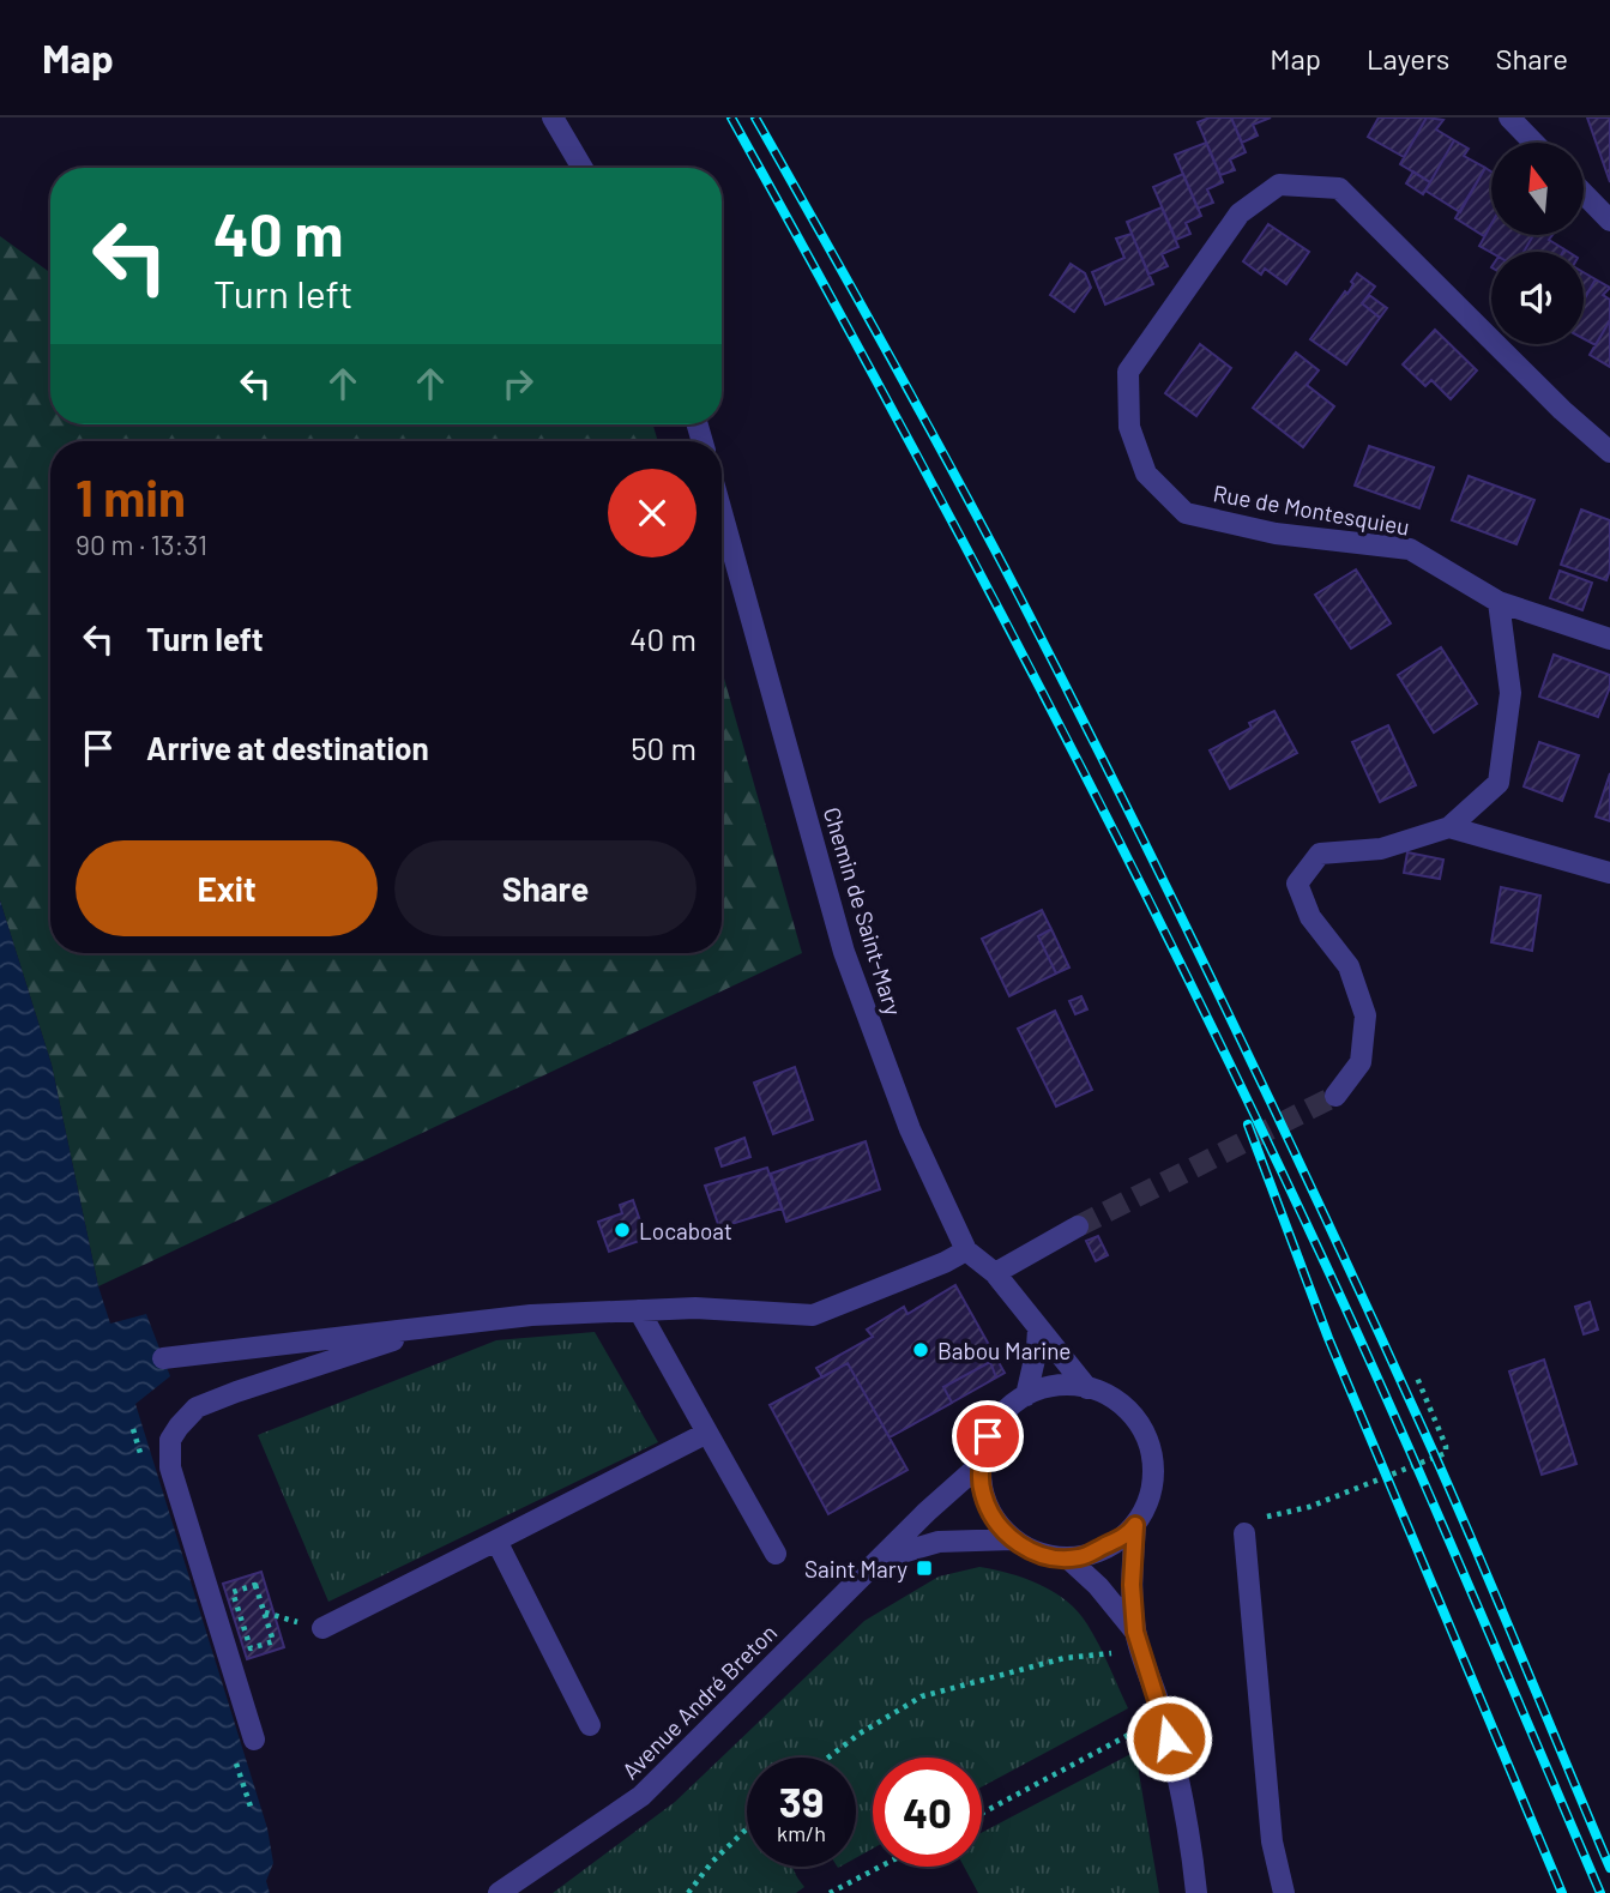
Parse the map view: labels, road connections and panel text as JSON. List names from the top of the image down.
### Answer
{
  "streets": {
    "street": ["Rue de Montesquieu", "Chemin de Saint-Mary", "Avenue André Breton"]
  },
  "crossings": [
    ["Chemin de Saint-Mary", "Avenue André Breton"]
  ],
  "places": {
    "other": ["Locaboat", "Babou Marine"],
    "transit": ["Saint Mary"]
  },
  "north": "top",
  "page": {
    "header": "Map",
    "nav": ["Map", "Layers", "Share"],
    "turn": ["40 m", "Turn left"],
    "heading": ["1 min", "90 m · 13:31"],
    "list": [
      {
        "name": "Turn left",
        "value": "40 m"
      },
      {
        "name": "Arrive at destination",
        "value": "50 m"
      }
    ],
    "buttons": ["Exit", "Share"],
    "speed": "39 km/h",
    "limit": "40"
  }
}
